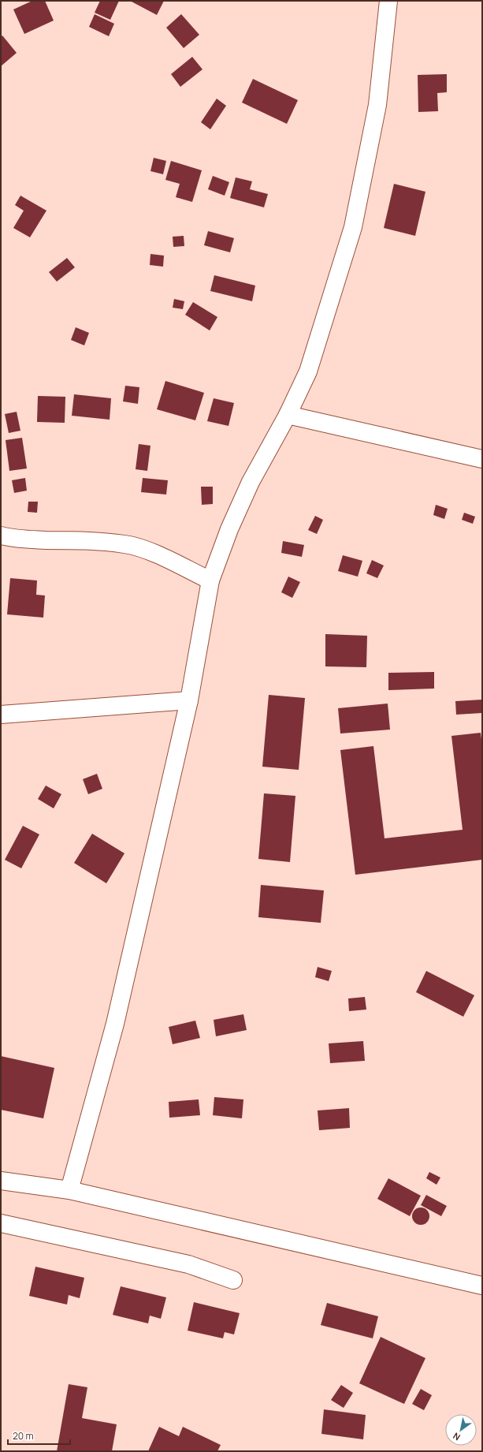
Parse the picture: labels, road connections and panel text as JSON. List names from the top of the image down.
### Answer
{
  "scale_bar": "20 m",
  "north": "bottom left"
}
